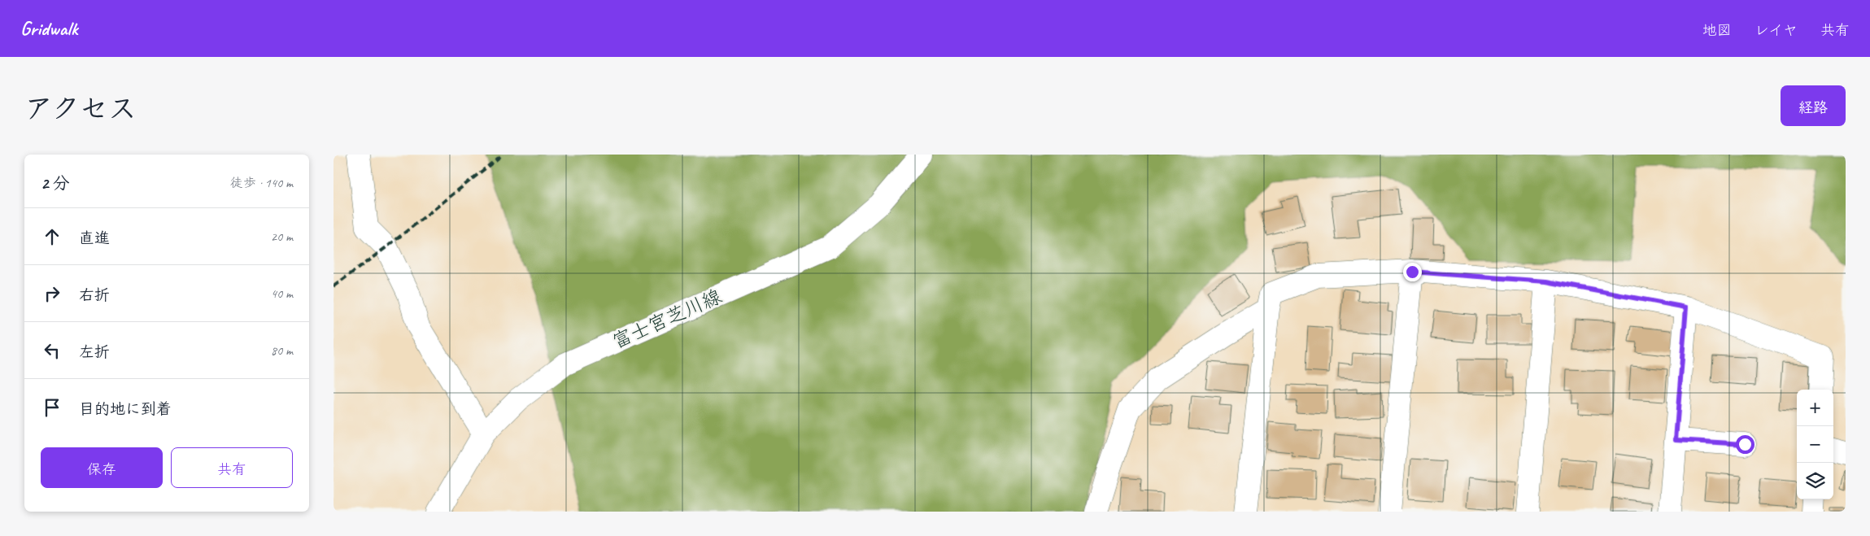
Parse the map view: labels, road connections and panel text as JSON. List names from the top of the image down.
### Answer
{
  "streets": {
    "street": ["富士宮芝川線"]
  },
  "page": {
    "header": "Gridwalk",
    "nav": ["地図", "レイヤ", "共有"],
    "title": "アクセス",
    "buttons": [
      "経路",
      ["保存", "共有"]
    ],
    "heading": ["2 分", "徒歩 · 140 m"],
    "list": [
      ["直進", "20 m"],
      ["右折", "40 m"],
      ["左折", "80 m"],
      "目的地に到着"
    ],
    "map_buttons": ["+", "−"]
  }
}
